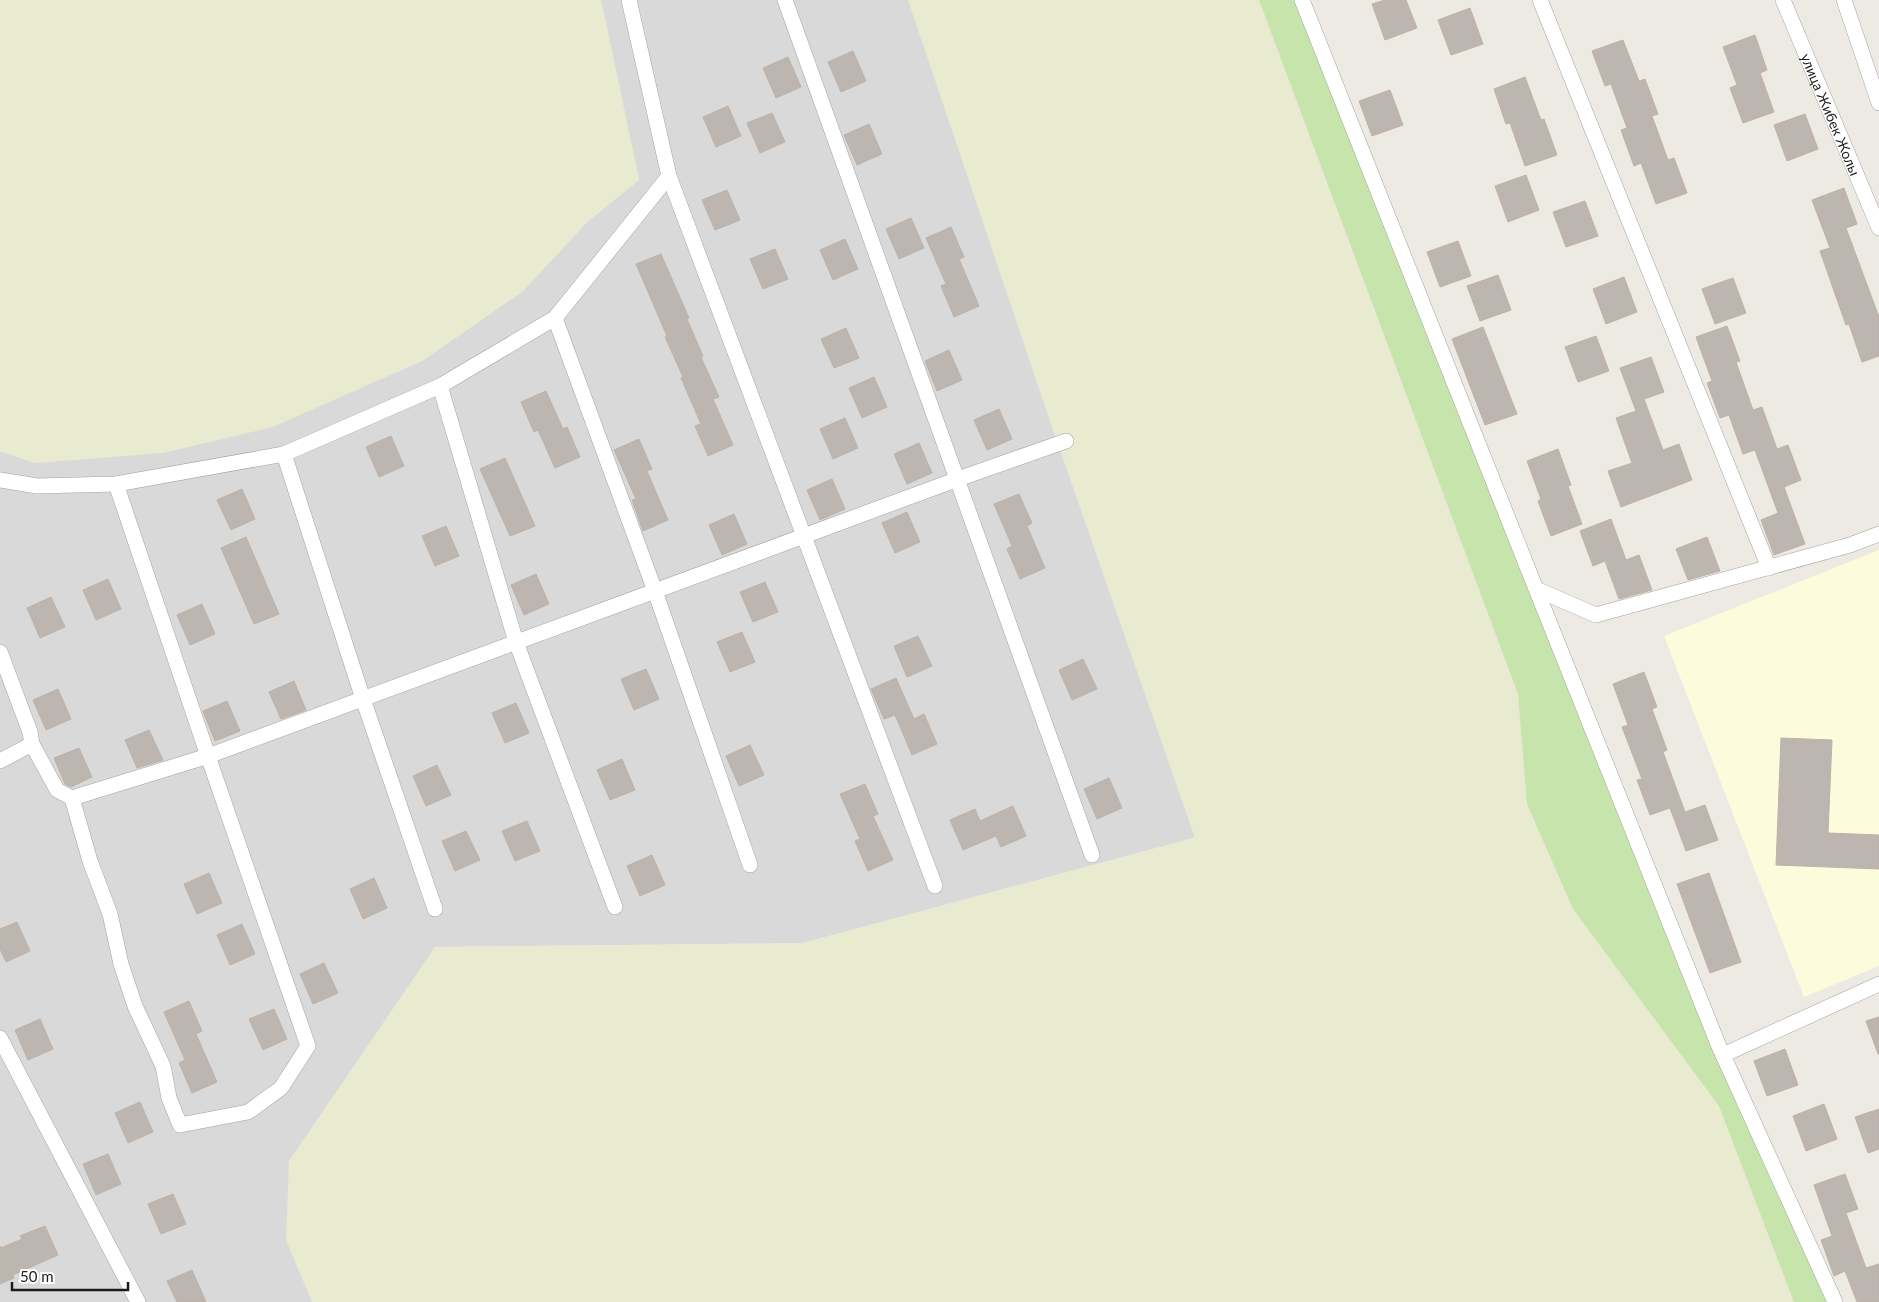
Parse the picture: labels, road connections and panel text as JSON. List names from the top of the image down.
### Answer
{
  "streets": {
    "street": ["улица Жибек Жолы"]
  },
  "scale_bar": "50 m"
}
